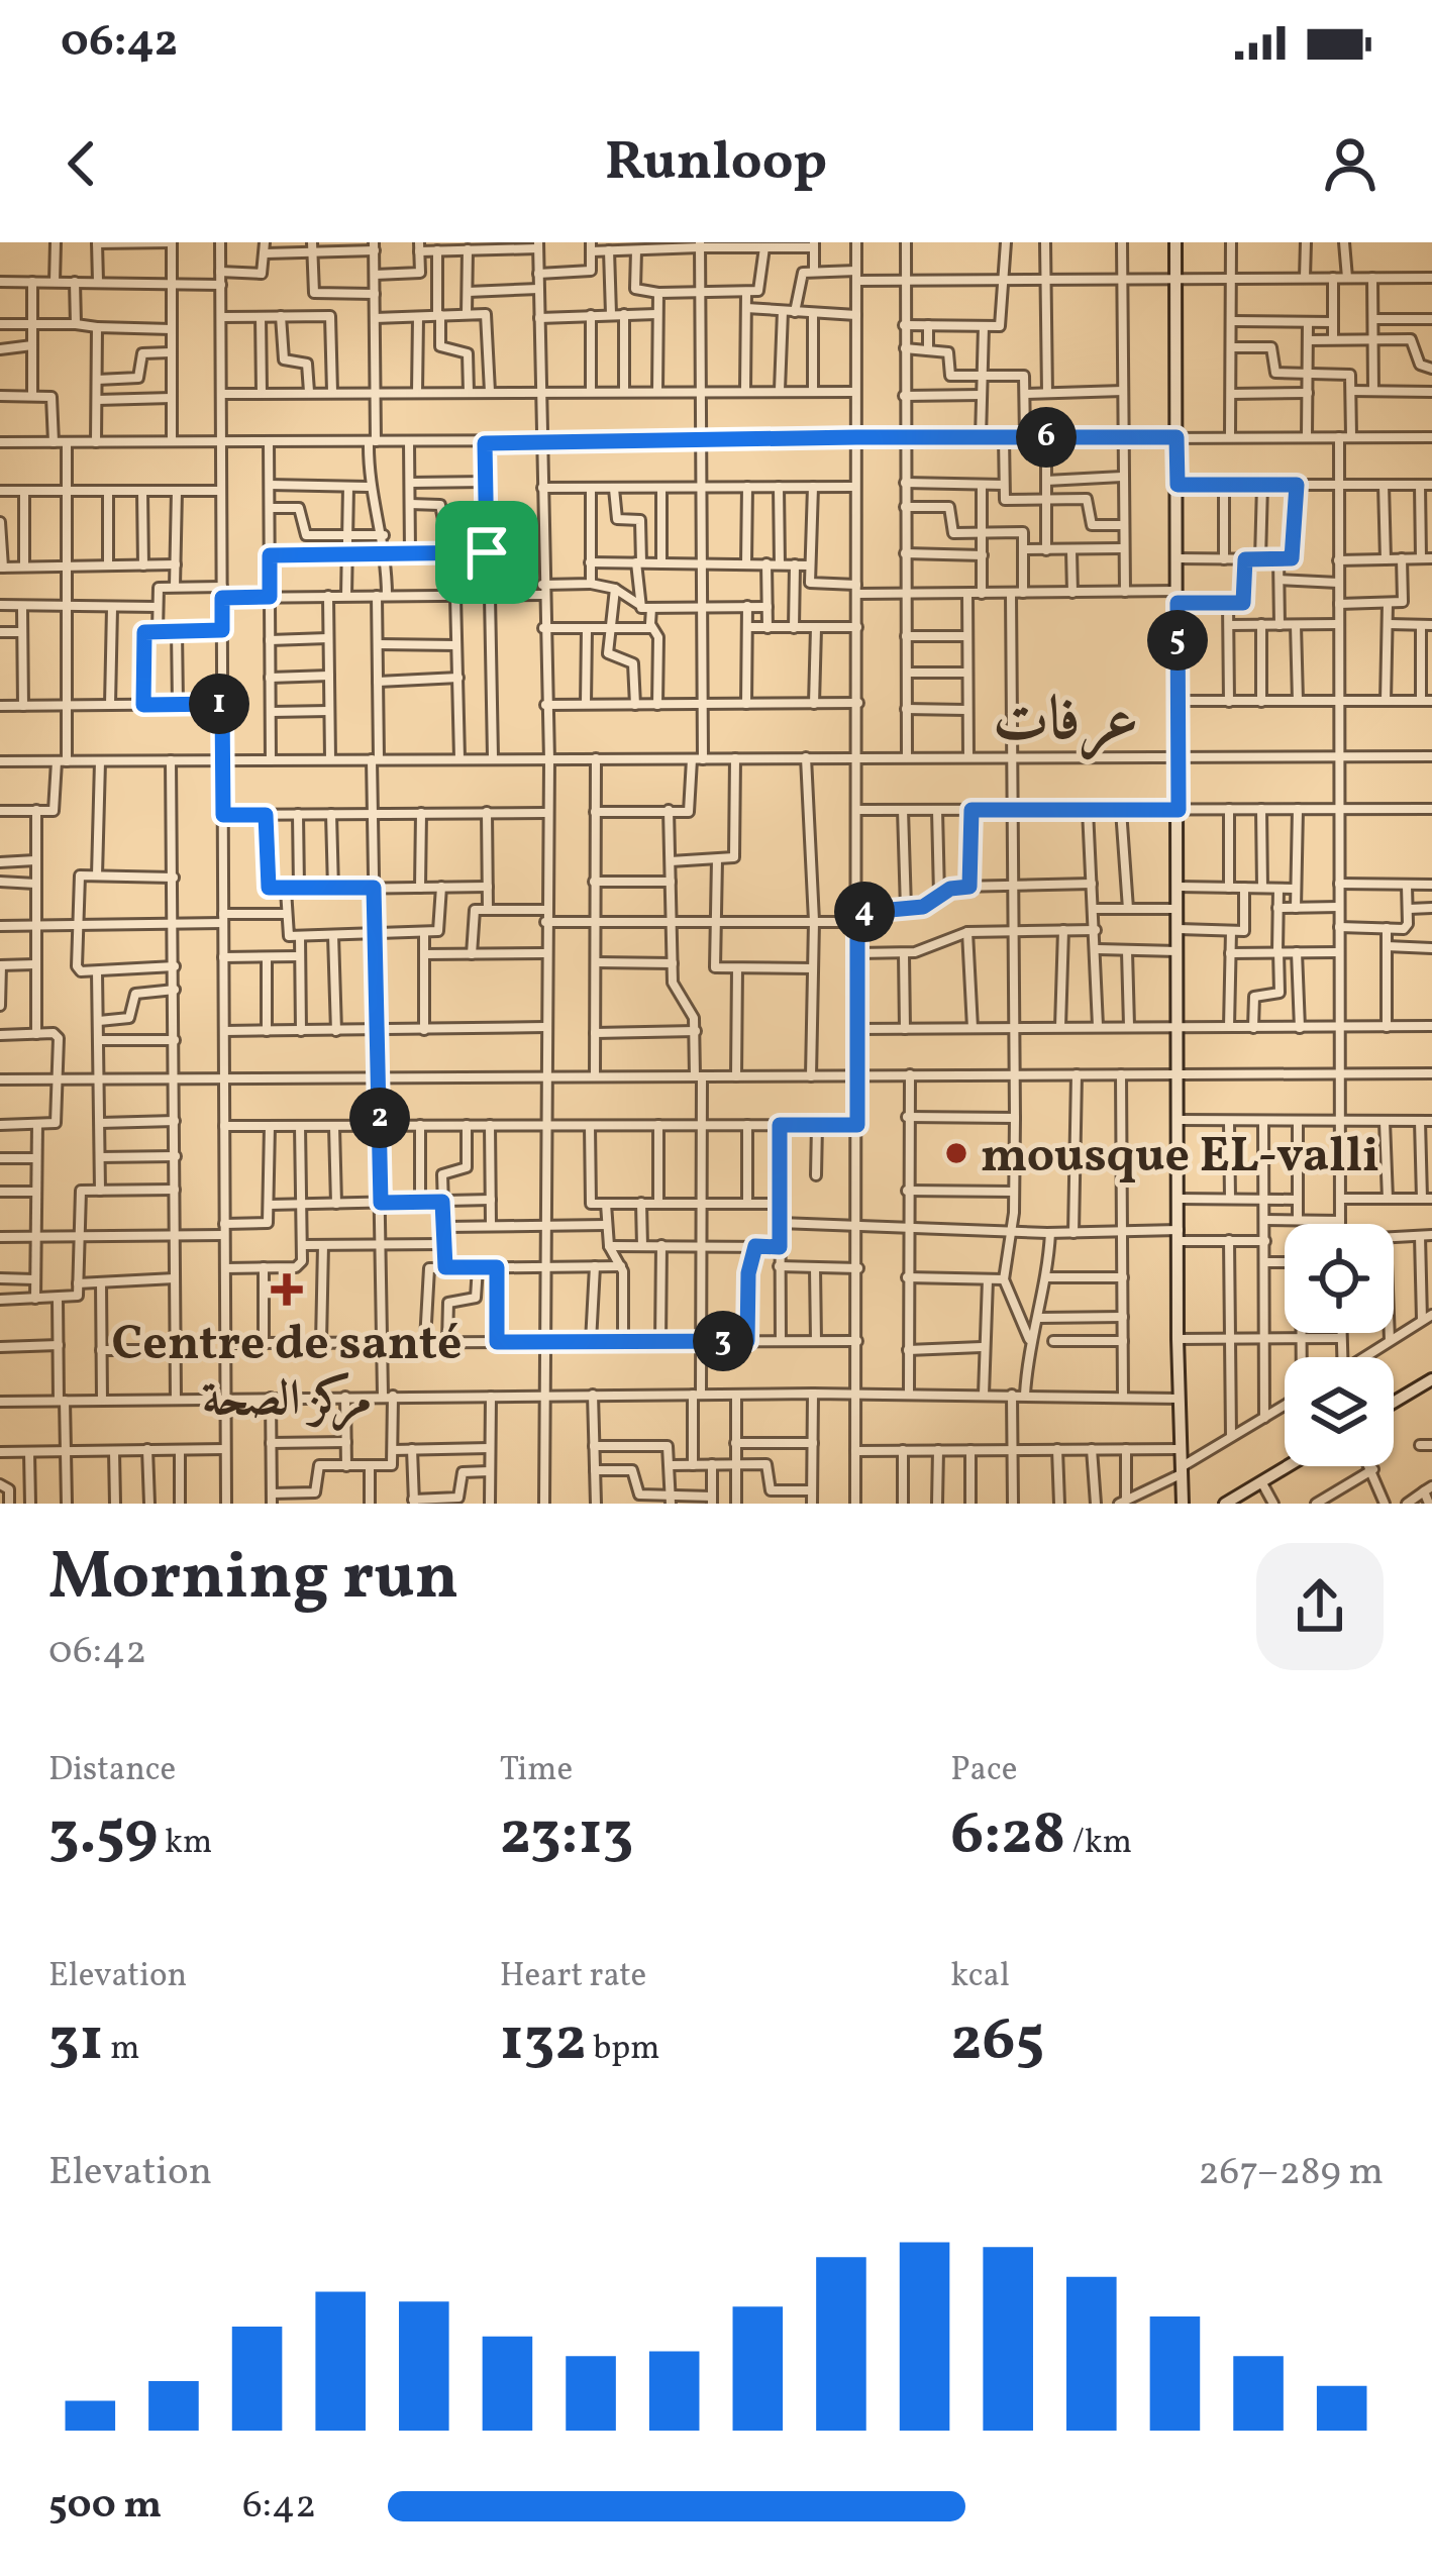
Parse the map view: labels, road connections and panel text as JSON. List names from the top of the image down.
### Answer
{
  "districts": ["عرفات"],
  "places": {
    "other": ["mousque EL-valli"],
    "health": ["Centre de santé مركز الصحة"]
  },
  "page": {
    "status": "06:42",
    "header": "Runloop",
    "pins": [
      "6",
      "5",
      "1",
      "4",
      "2",
      "3"
    ],
    "heading": ["Morning run", "06:42"],
    "stats": [
      ["Distance", "3.59 km"],
      ["Time", "23:13"],
      ["Pace", "6:28 /km"],
      ["Elevation", "31 m"],
      ["Heart rate", "132 bpm"],
      ["kcal", "265"]
    ],
    "chart": ["Elevation", "267–289 m"],
    "list": [
      {
        "name": "500 m",
        "note": "6:42"
      }
    ]
  }
}
